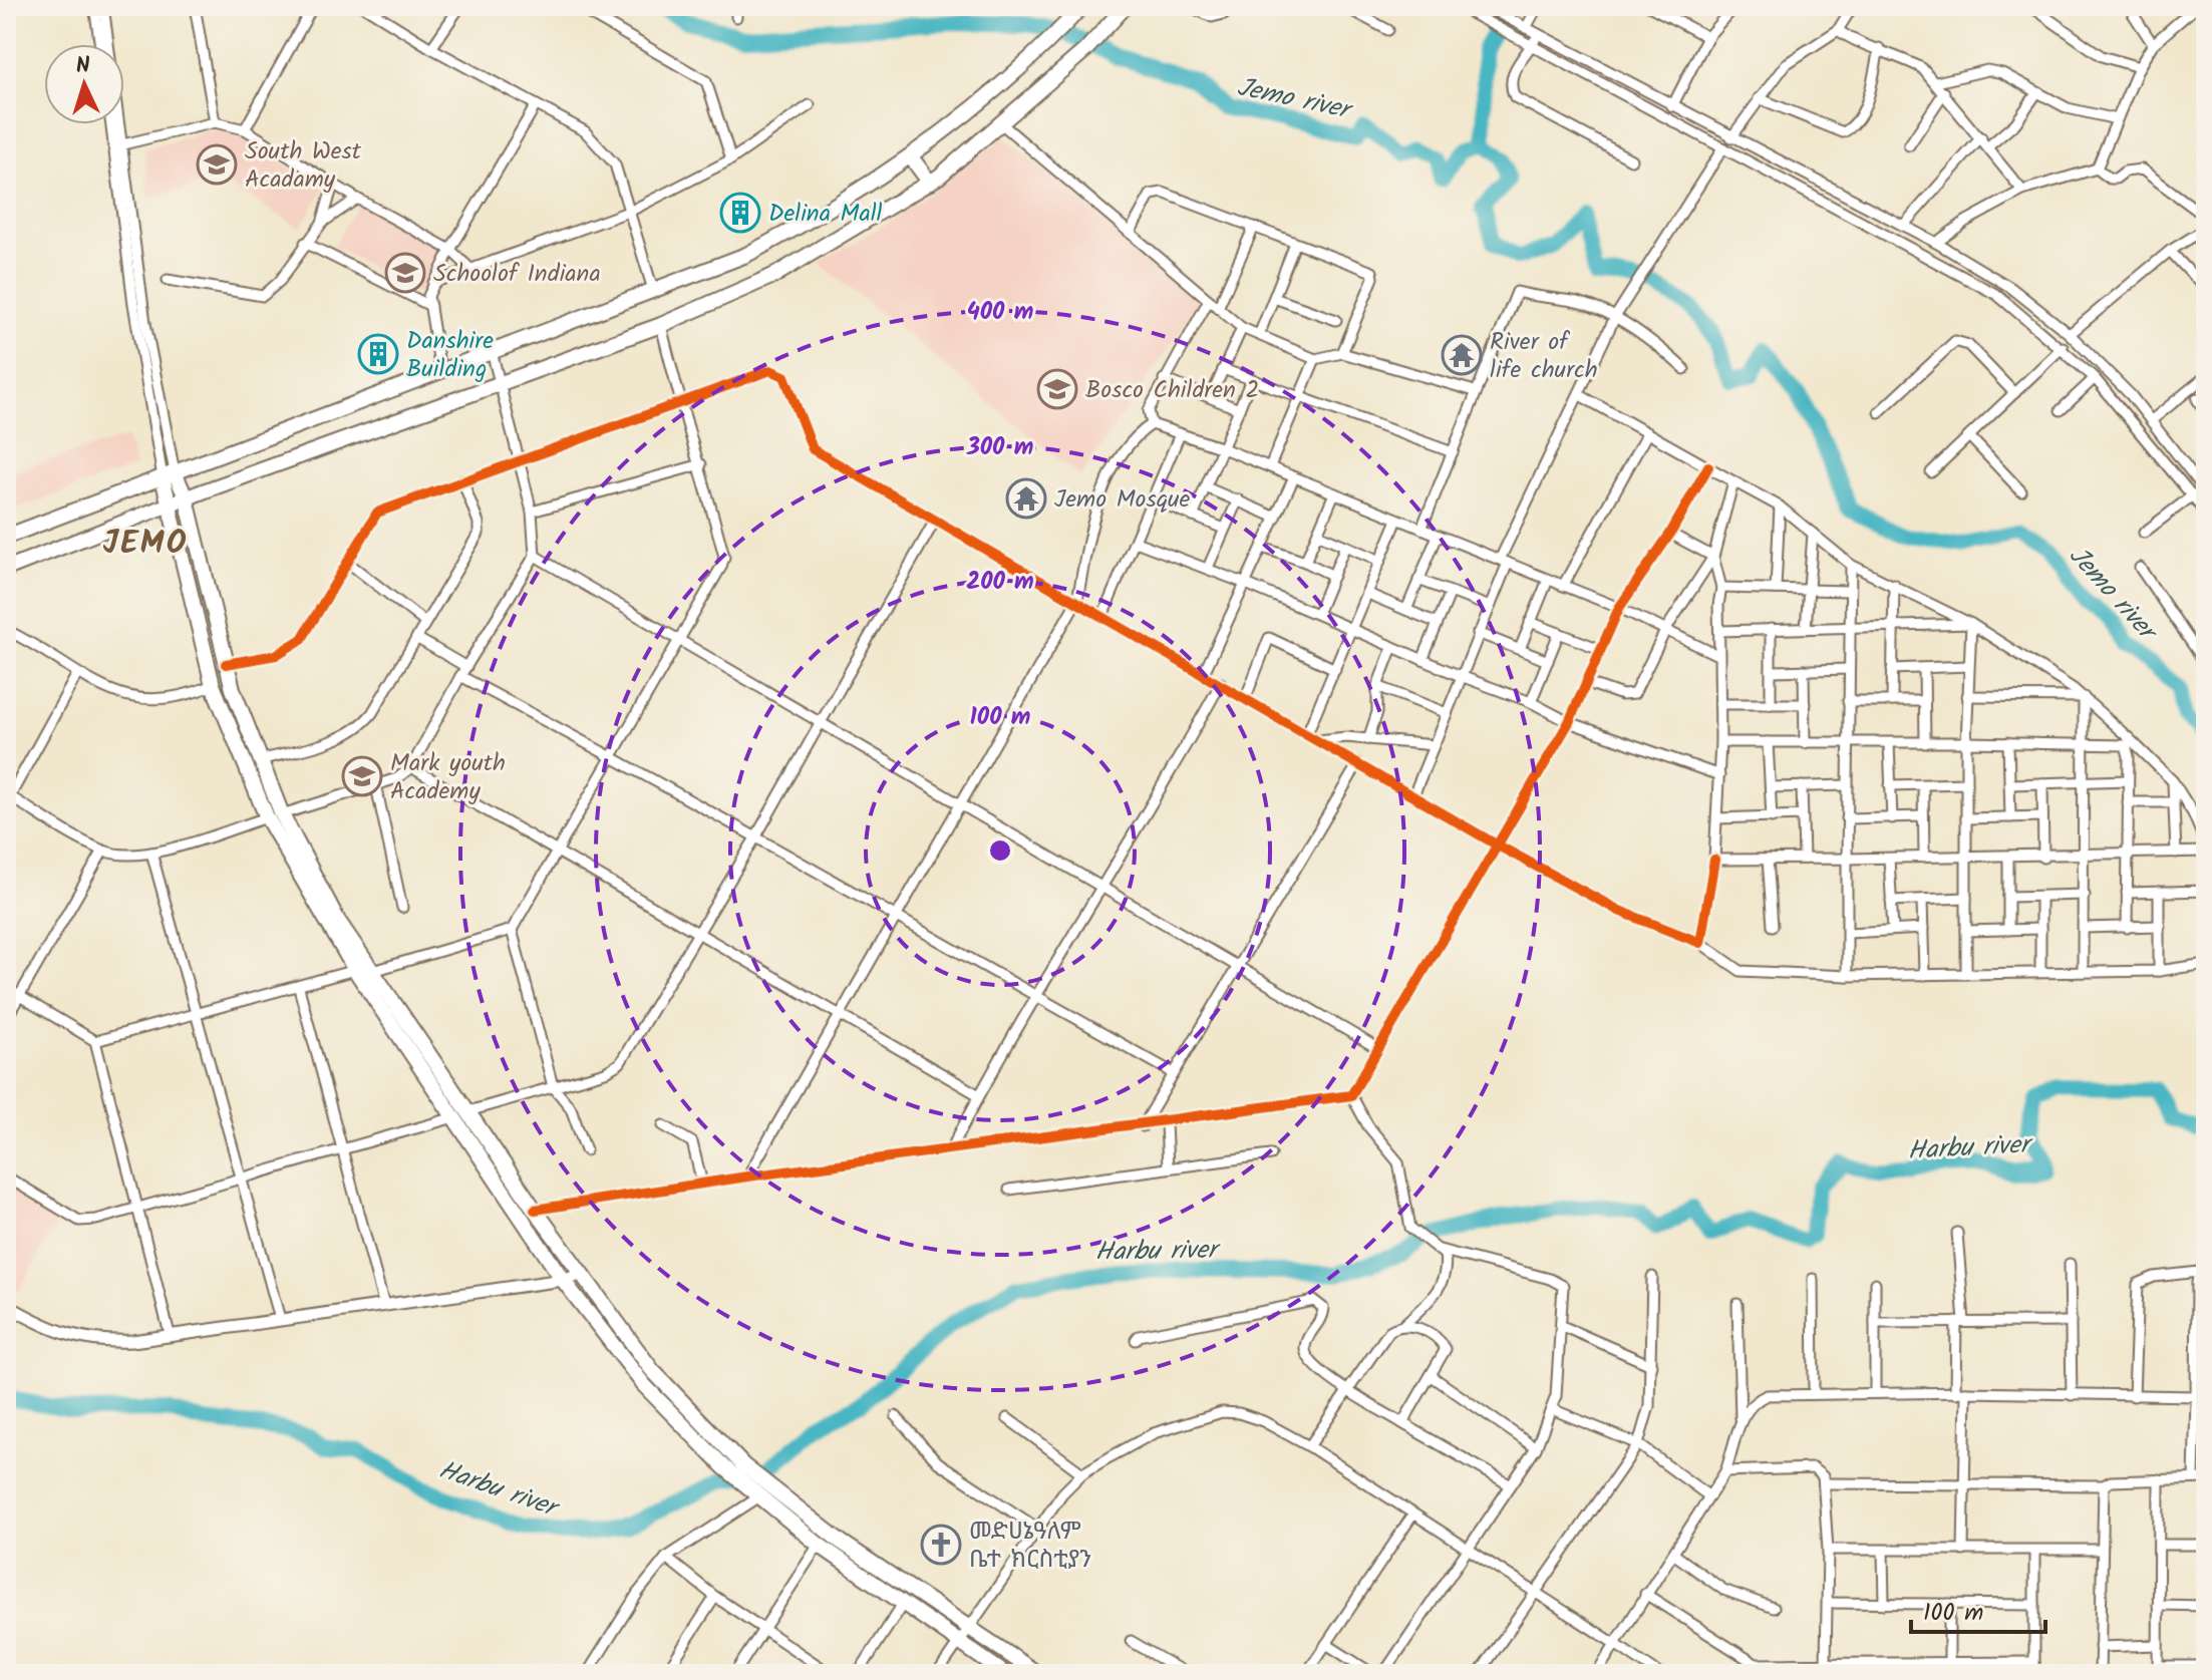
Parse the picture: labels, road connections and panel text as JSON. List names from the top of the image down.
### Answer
{
  "districts": ["JEMO"],
  "water": ["Jemo river", "Harbu river"],
  "places": {
    "school or university": [
      "South West Acadamy",
      "Schoolof Indiana",
      "Bosco Children 2",
      "Mark youth Academy"
    ],
    "building": ["Delina Mall", "Danshire Building"],
    "temple": ["River of life church", "Jemo Mosque"],
    "church": ["መድሀኔዓለም ቤተ ክርስቲያን"]
  },
  "scale_bar": "100 m",
  "north": "top",
  "rings": [
    "400 m",
    "300 m",
    "200 m",
    "100 m"
  ]
}
